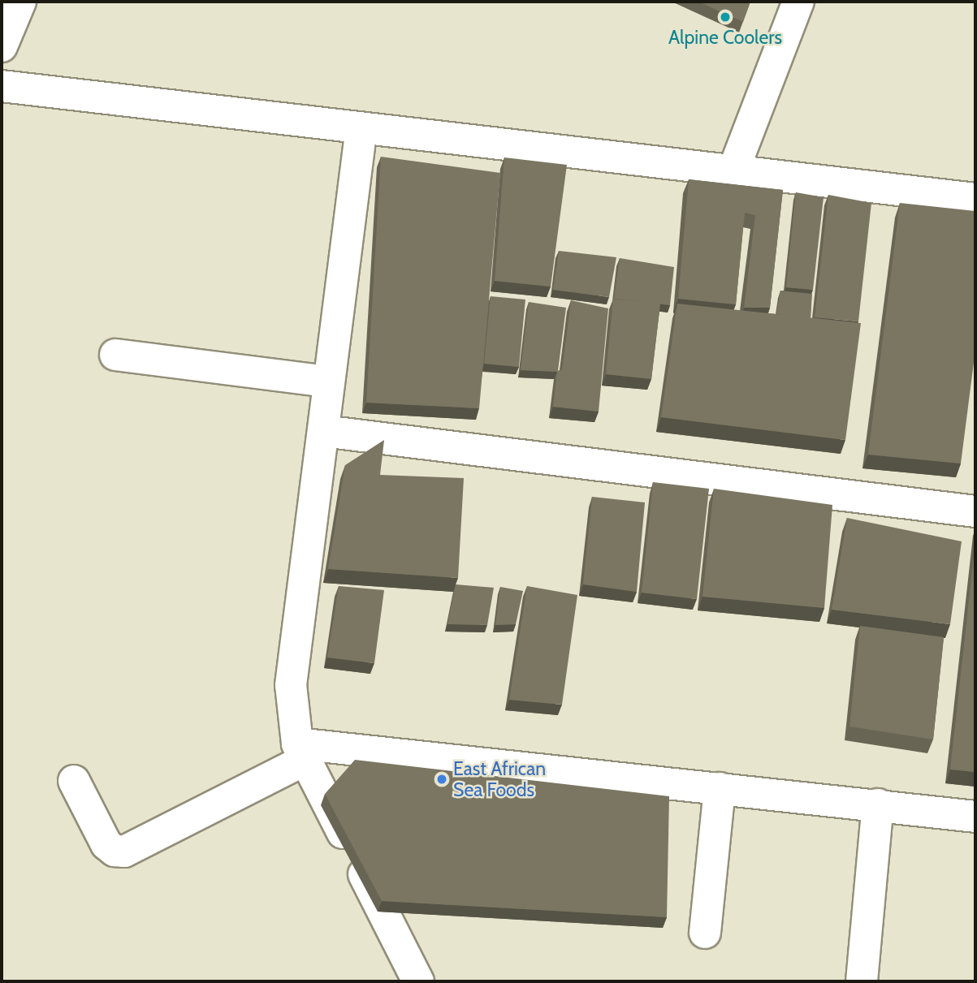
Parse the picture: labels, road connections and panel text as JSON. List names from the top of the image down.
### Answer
{
  "places": ["Alpine Coolers", "East African Sea Foods"]
}
